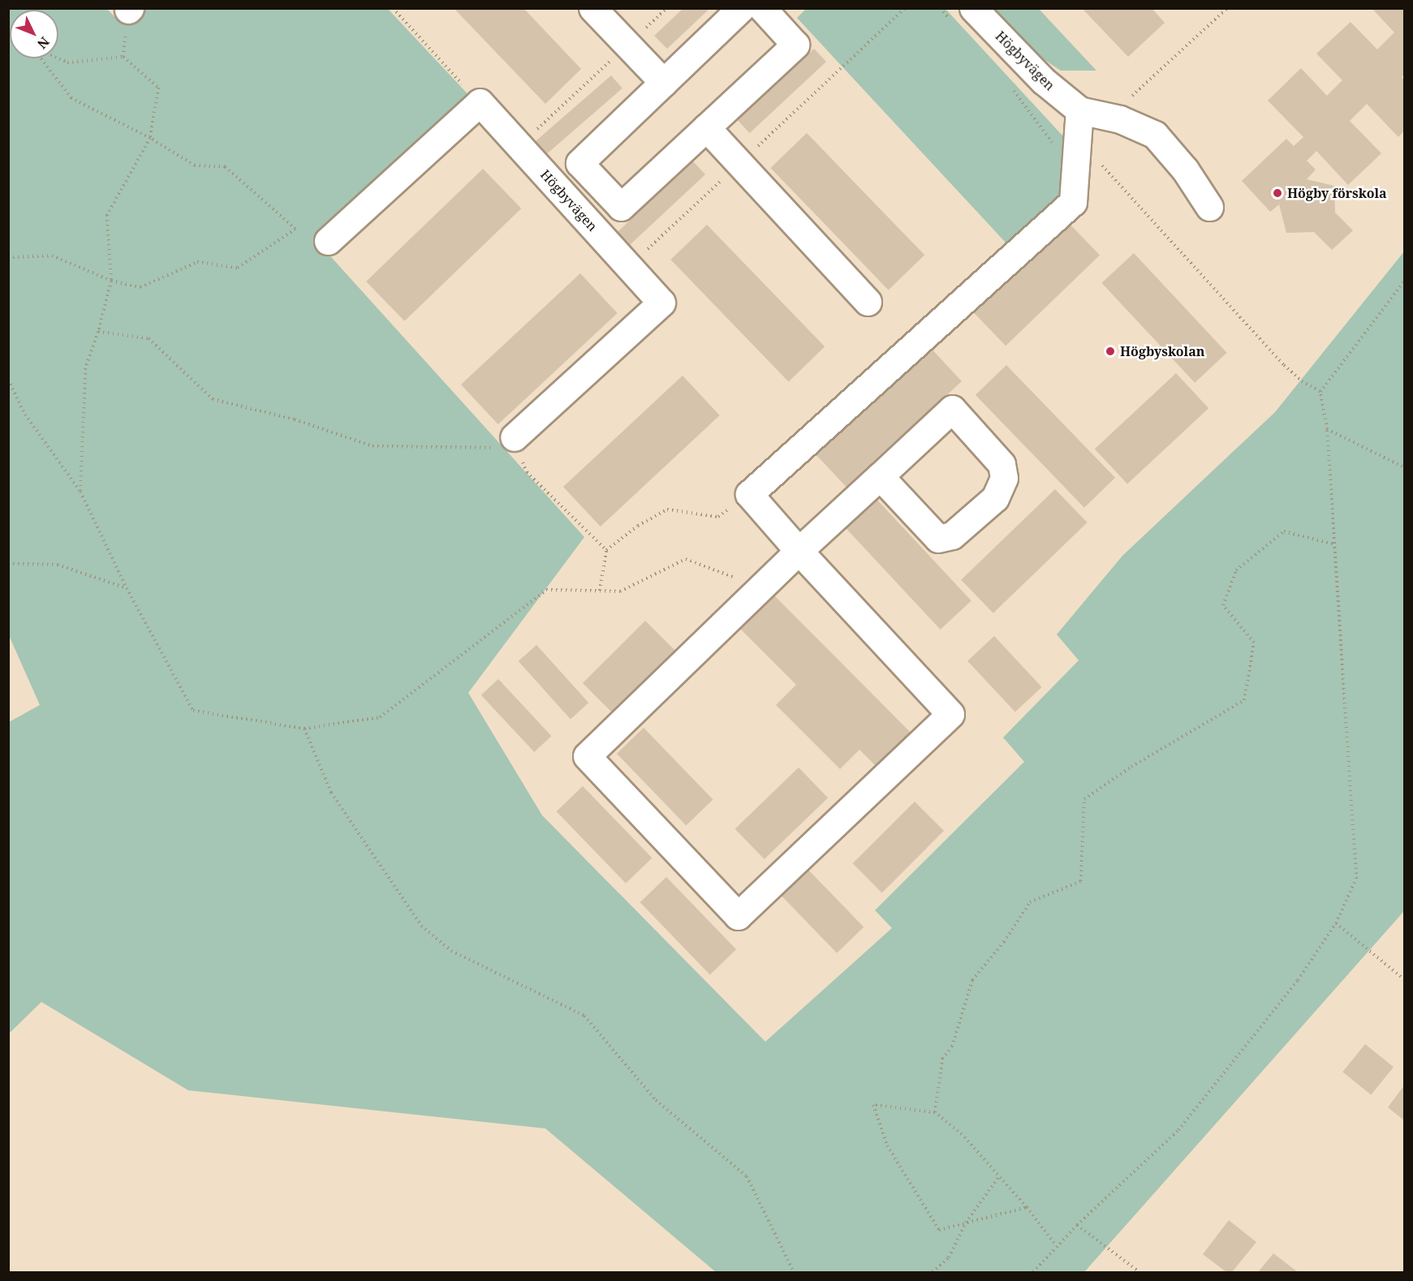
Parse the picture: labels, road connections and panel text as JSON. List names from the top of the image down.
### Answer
{
  "streets": {
    "street": ["Högbyvägen"]
  },
  "places": ["Högby förskola", "Högbyskolan"],
  "north": "bottom right"
}
